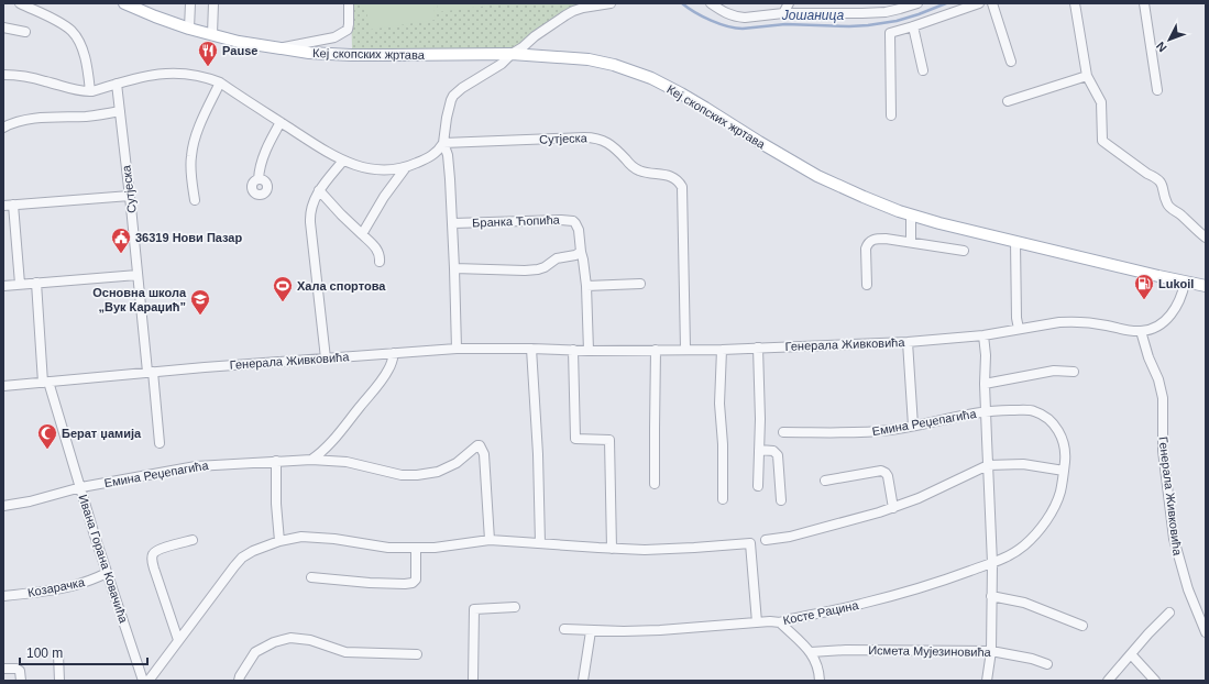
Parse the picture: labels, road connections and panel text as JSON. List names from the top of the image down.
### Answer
{
  "streets": {
    "main road": ["Кеј скопских жртава"],
    "street": [
      "Сутјеска",
      "Бранка Ћопића",
      "Генерала Живковића",
      "Емина Реџепагића",
      "Ивана Горана Ковачића",
      "Козарачка",
      "Косте Рацина",
      "Исмета Мујезиновића"
    ]
  },
  "crossings": [
    ["Кеј скопских жртава", "Генерала Живковића"],
    ["Сутјеска", "Генерала Живковића"],
    ["Емина Реџепагића", "Ивана Горана Ковачића"],
    ["Емина Реџепагића", "Косте Рацина"],
    ["Ивана Горана Ковачића", "Козарачка"]
  ],
  "water": ["Јошаница"],
  "places": {
    "restaurant": ["Pause"],
    "public building": ["36319 Нови Пазар"],
    "fuel station": ["Lukoil"],
    "sports": ["Хала спортова"],
    "school or university": ["Основна школа „Вук Караџић”"],
    "mosque": ["Берат џамија"]
  },
  "scale_bar": "100 m",
  "north": "bottom left"
}
